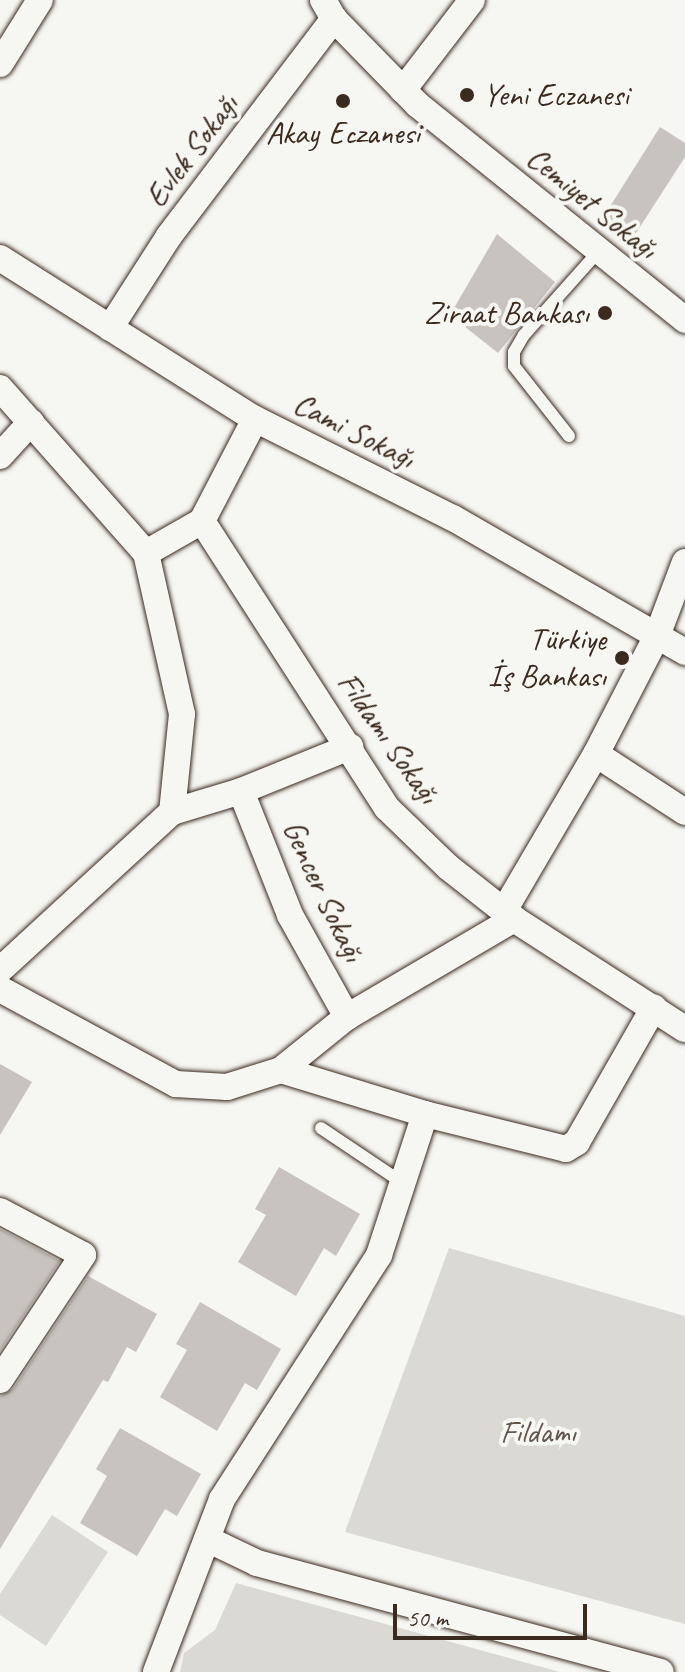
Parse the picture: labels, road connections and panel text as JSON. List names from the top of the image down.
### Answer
{
  "streets": {
    "street": [
      "Evlek Sokağı",
      "Cemiyet Sokağı",
      "Cami Sokağı",
      "Fildamı Sokağı",
      "Gencer Sokağı"
    ]
  },
  "crossings": [
    ["Evlek Sokağı", "Cemiyet Sokağı"],
    ["Evlek Sokağı", "Cami Sokağı"]
  ],
  "parks": ["Fildamı"],
  "places": [
    "Yeni Eczanesi",
    "Akay Eczanesi",
    "Ziraat Bankası",
    "Türkiye İş Bankası"
  ],
  "scale_bar": "50 m"
}
